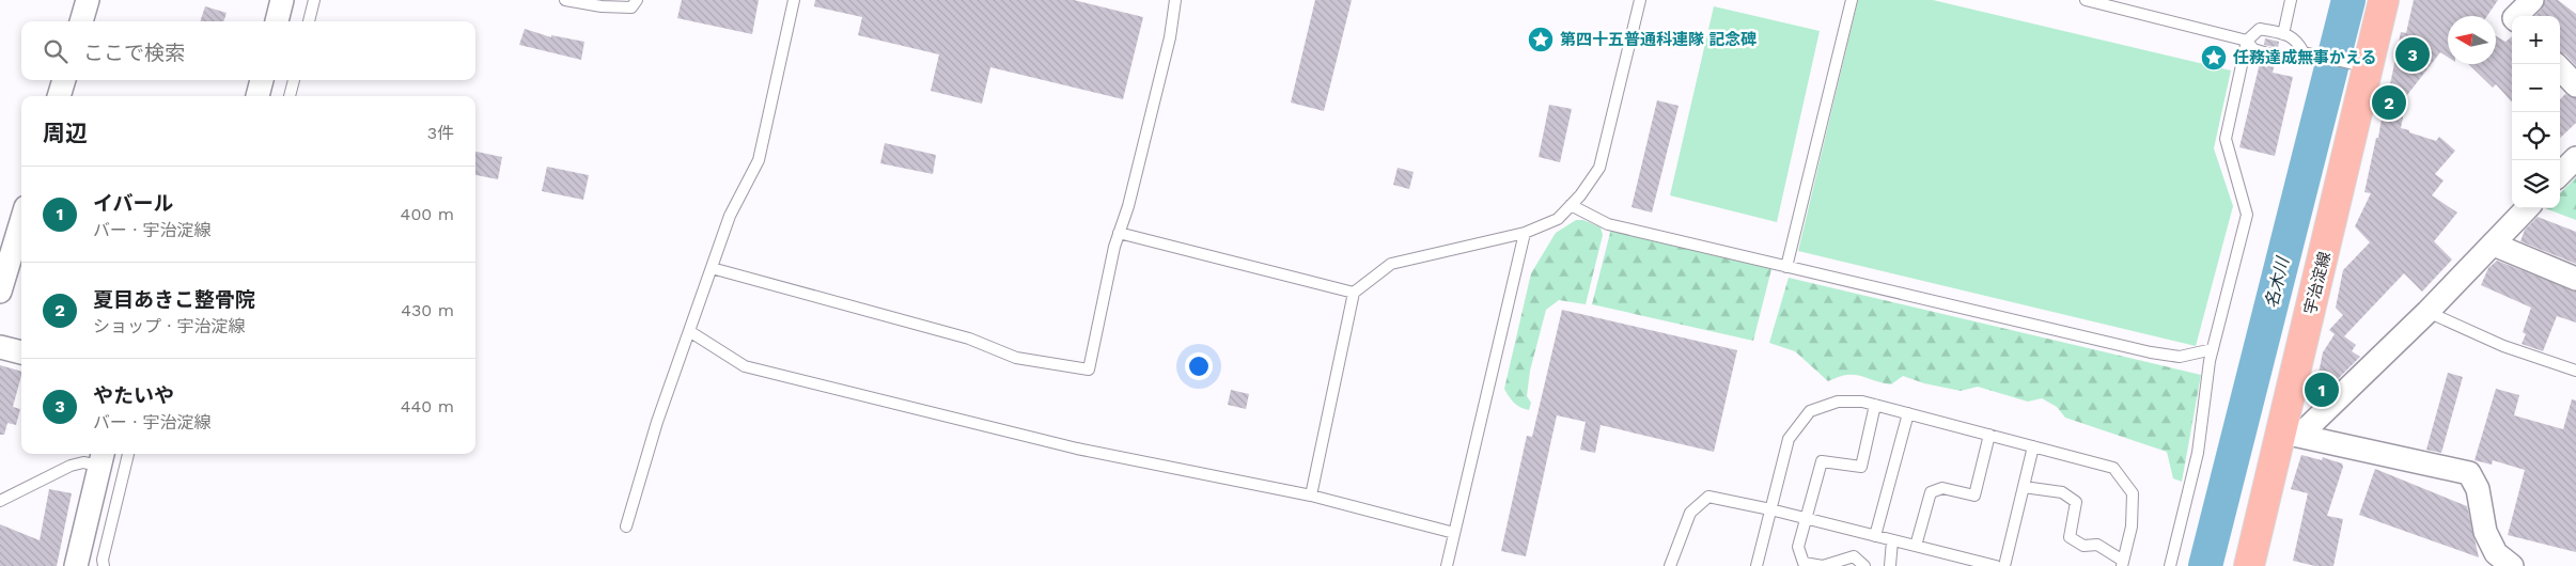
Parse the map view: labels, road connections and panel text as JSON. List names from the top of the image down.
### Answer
{
  "streets": {
    "main road": ["宇治淀線"]
  },
  "water": ["名木川"],
  "places": {
    "place": ["第四十五普通科連隊 記念碑", "任務達成無事かえる"]
  },
  "north": "left",
  "page": {
    "map_buttons": ["+", "−"],
    "search": "ここで検索",
    "pins": ["3", "2", "1"],
    "heading": ["周辺", "3件"],
    "list": [
      {
        "mark": "1",
        "name": "イバール",
        "note": "バー · 宇治淀線",
        "value": "400 m"
      },
      {
        "mark": "2",
        "name": "夏目あきこ整骨院",
        "note": "ショップ · 宇治淀線",
        "value": "430 m"
      },
      {
        "mark": "3",
        "name": "やたいや",
        "note": "バー · 宇治淀線",
        "value": "440 m"
      }
    ]
  }
}
